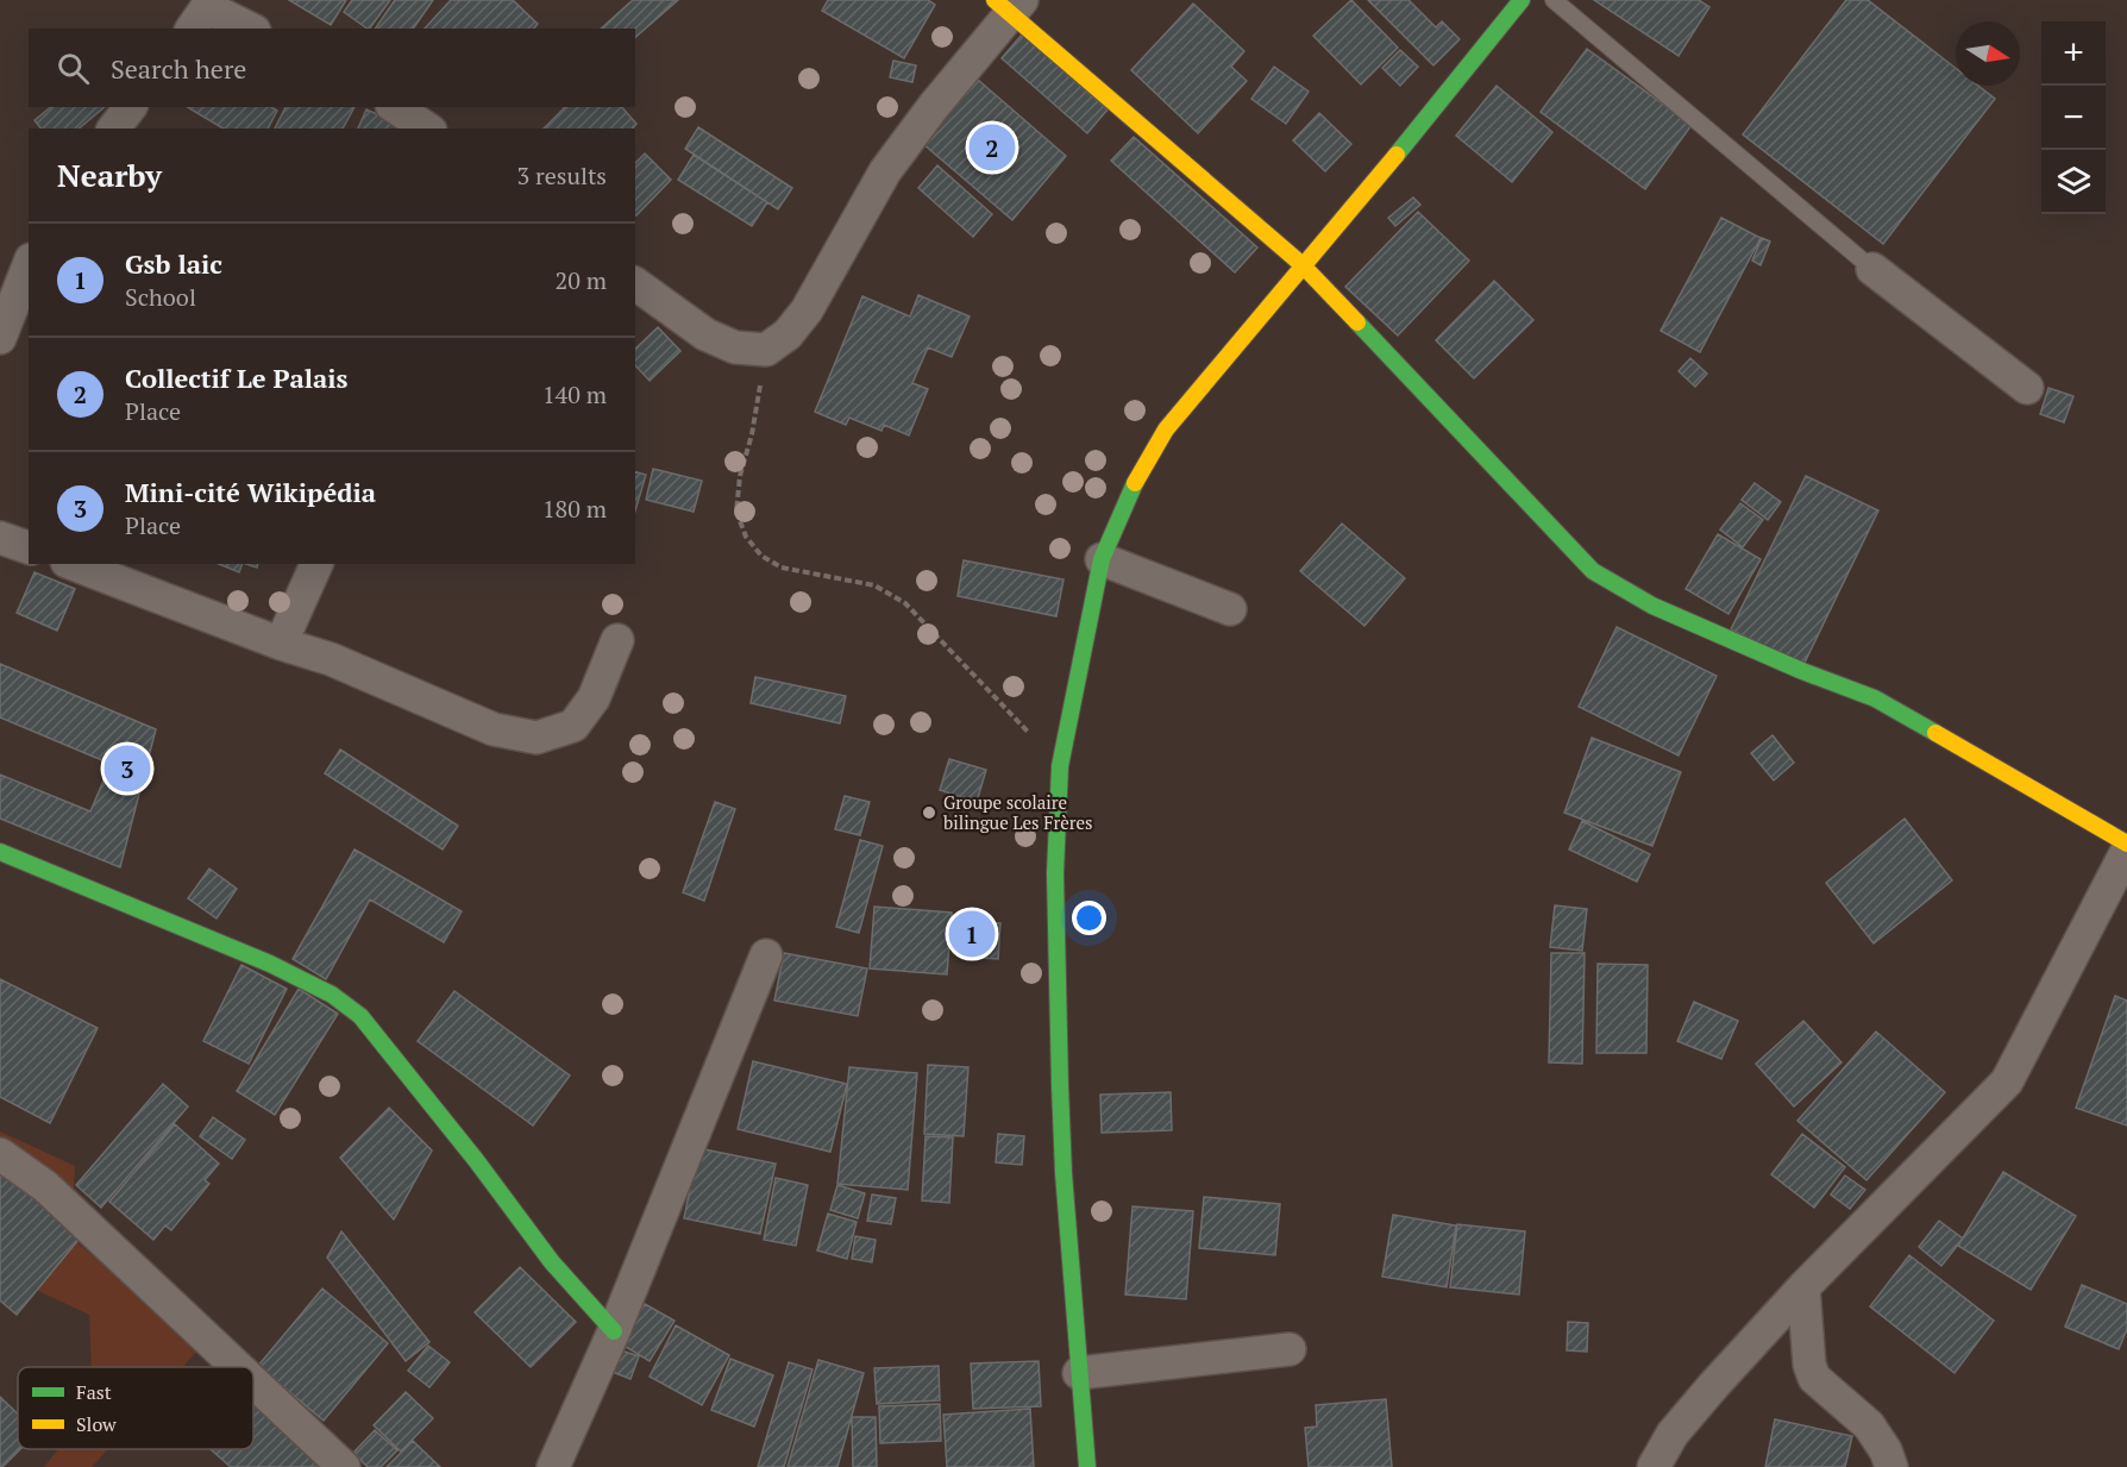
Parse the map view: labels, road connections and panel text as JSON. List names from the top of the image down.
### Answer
{
  "places": ["Groupe scolaire bilingue Les Frères"],
  "legend": ["Fast", "Slow"],
  "north": "right",
  "page": {
    "map_buttons": ["+", "−"],
    "search": "Search here",
    "pins": ["2", "3", "1"],
    "heading": ["Nearby", "3 results"],
    "list": [
      {
        "mark": "1",
        "name": "Gsb laic",
        "note": "School",
        "value": "20 m"
      },
      {
        "mark": "2",
        "name": "Collectif Le Palais",
        "note": "Place",
        "value": "140 m"
      },
      {
        "mark": "3",
        "name": "Mini-cité Wikipédia",
        "note": "Place",
        "value": "180 m"
      }
    ]
  }
}
